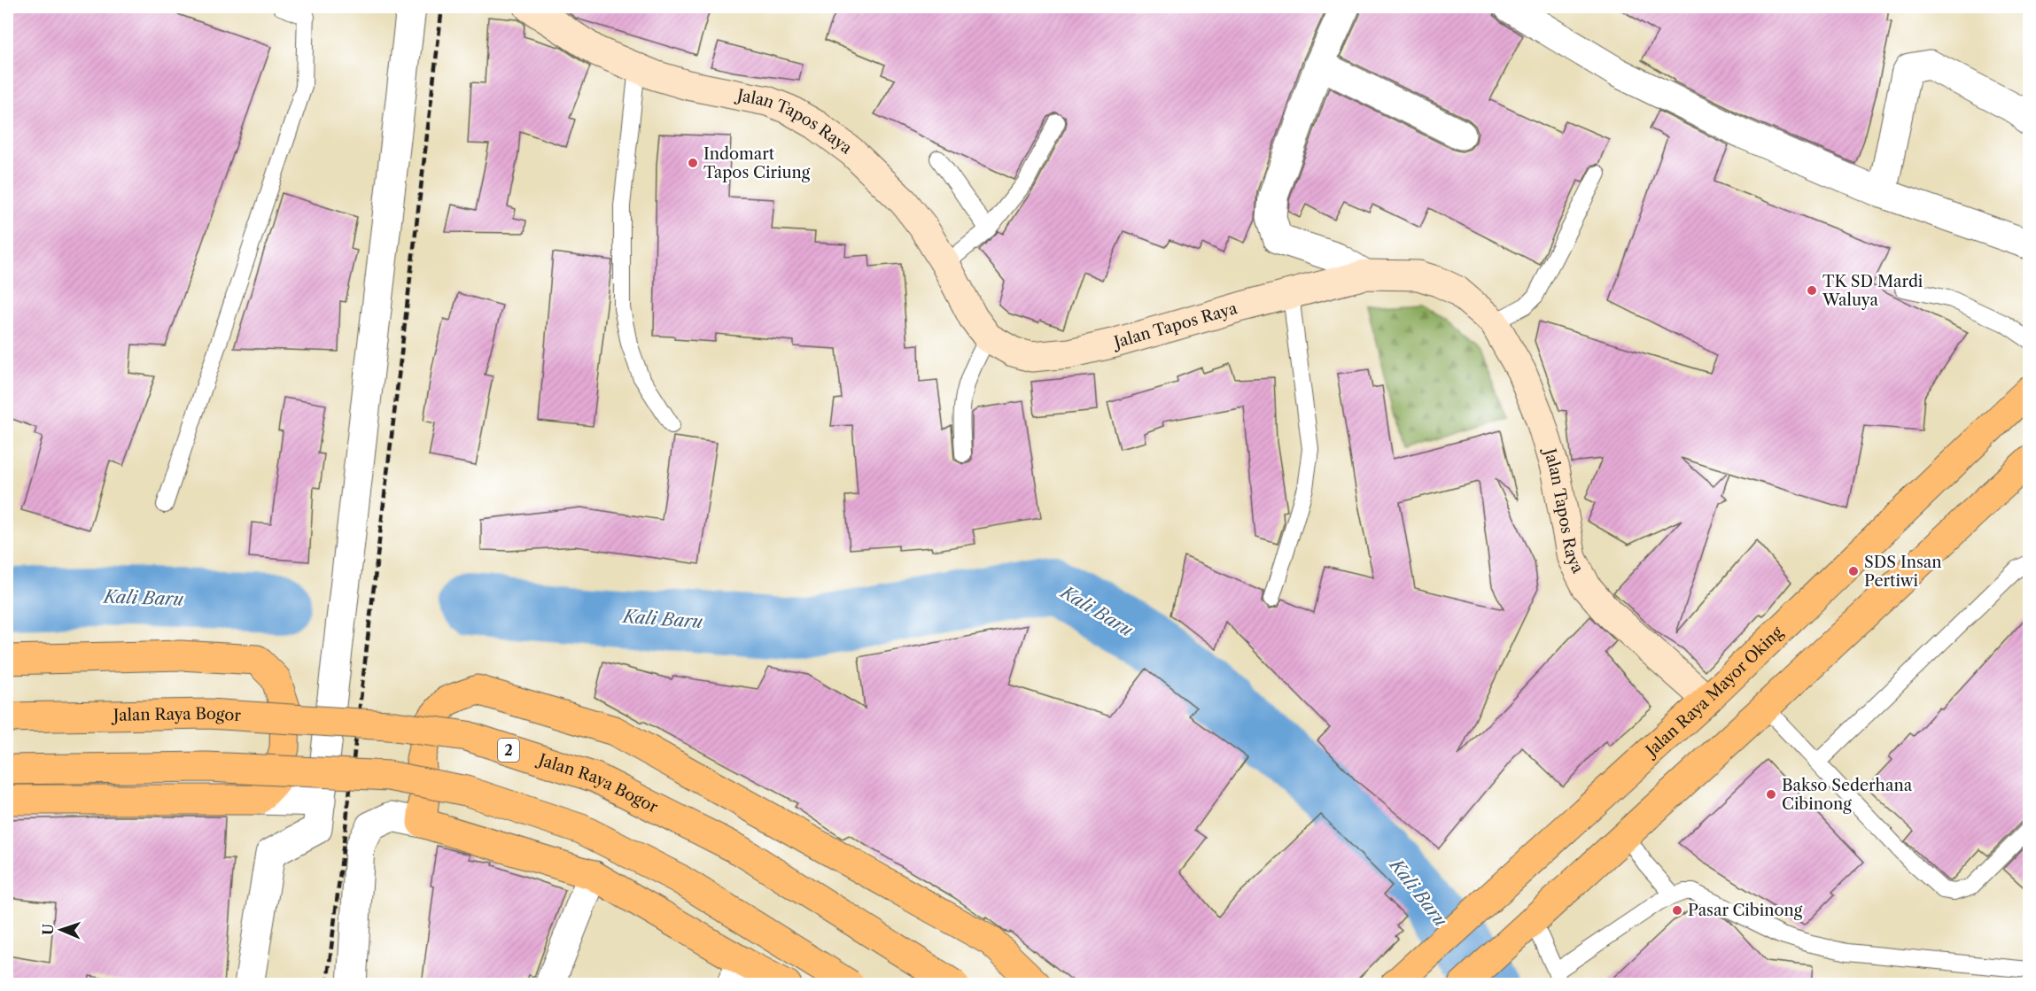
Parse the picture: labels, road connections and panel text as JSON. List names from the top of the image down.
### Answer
{
  "streets": {
    "main road": [
      "Jalan Tapos Raya",
      "Jalan Raya Mayor Oking",
      "Jalan Raya Bogor",
      "2"
    ]
  },
  "crossings": [
    ["Jalan Tapos Raya", "Jalan Raya Mayor Oking"]
  ],
  "water": ["Kali Baru"],
  "places": [
    "Indomart Tapos Ciriung",
    "TK SD Mardi Waluya",
    "SDS Insan Pertiwi",
    "Bakso Sederhana Cibinong",
    "Pasar Cibinong"
  ],
  "north": "left"
}
